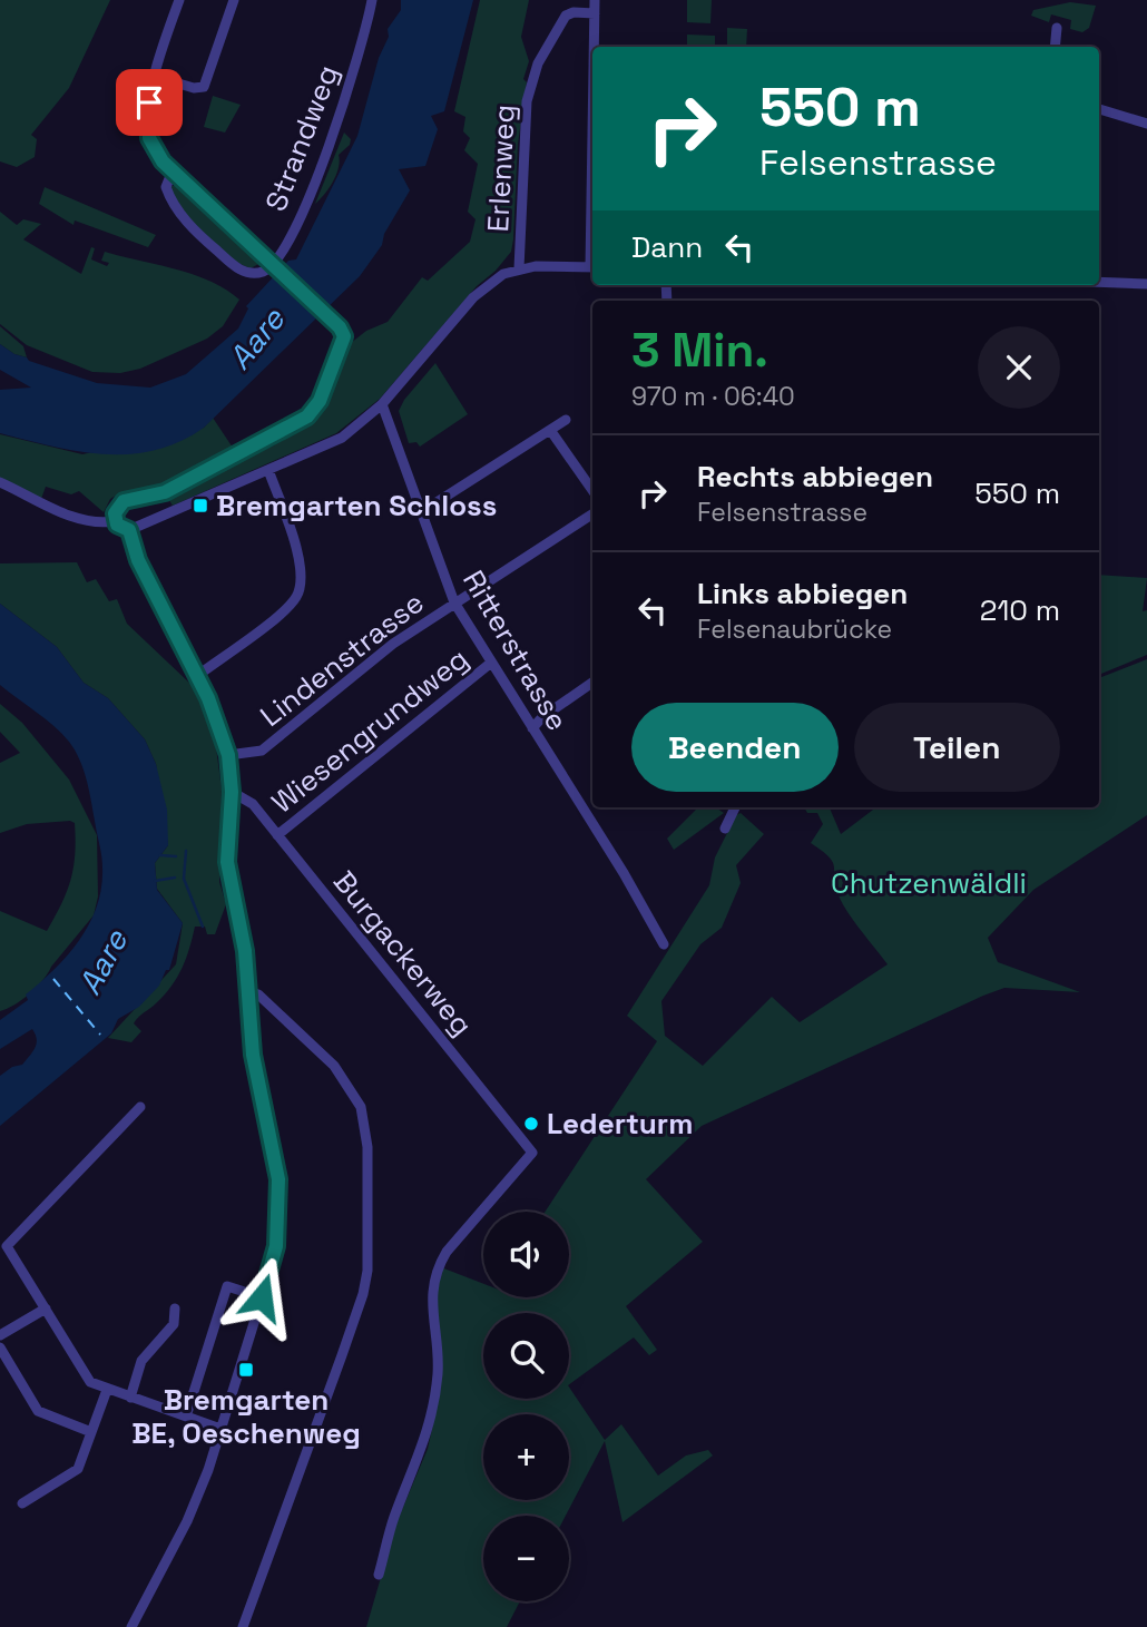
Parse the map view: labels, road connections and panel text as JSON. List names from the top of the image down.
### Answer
{
  "streets": {
    "street": [
      "Strandweg",
      "Erlenweg",
      "Ritterstrasse",
      "Lindenstrasse",
      "Wiesengrundweg",
      "Burgackerweg"
    ]
  },
  "crossings": [
    ["Ritterstrasse", "Lindenstrasse"],
    ["Ritterstrasse", "Wiesengrundweg"],
    ["Wiesengrundweg", "Burgackerweg"]
  ],
  "water": ["Aare"],
  "parks": ["Chutzenwäldli"],
  "places": {
    "transit": ["Bremgarten Schloss", "Bremgarten BE, Oeschenweg"],
    "other": ["Lederturm"]
  },
  "page": {
    "turn": ["550 m", "Felsenstrasse"],
    "then": "Dann",
    "heading": ["3 Min.", "970 m · 06:40"],
    "list": [
      {
        "name": "Rechts abbiegen",
        "note": "Felsenstrasse",
        "value": "550 m"
      },
      {
        "name": "Links abbiegen",
        "note": "Felsenaubrücke",
        "value": "210 m"
      }
    ],
    "buttons": ["Beenden", "Teilen"],
    "map_buttons": ["+", "−"]
  }
}
